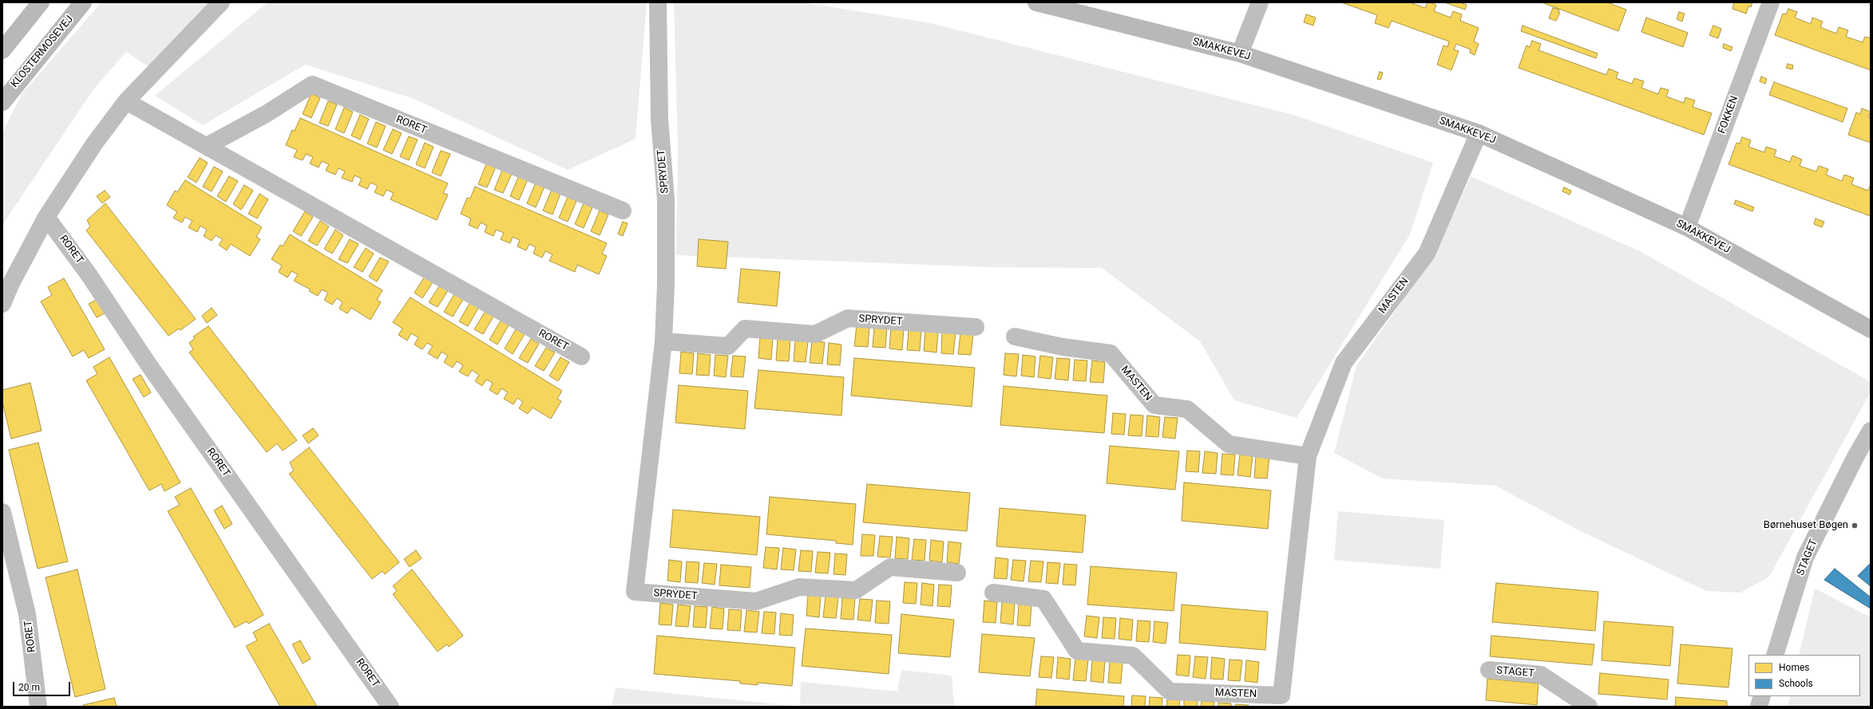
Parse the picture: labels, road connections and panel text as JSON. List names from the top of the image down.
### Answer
{
  "streets": {
    "street": [
      "SMAKKEVEJ",
      "KLOSTERMOSEVEJ",
      "FOKKEN",
      "RORET",
      "SPRYDET",
      "MASTEN",
      "STAGET"
    ]
  },
  "crossings": [
    ["SMAKKEVEJ", "FOKKEN"],
    ["SMAKKEVEJ", "MASTEN"]
  ],
  "places": ["Børnehuset Bøgen"],
  "legend": ["Homes", "Schools"],
  "scale_bar": "20 m"
}
